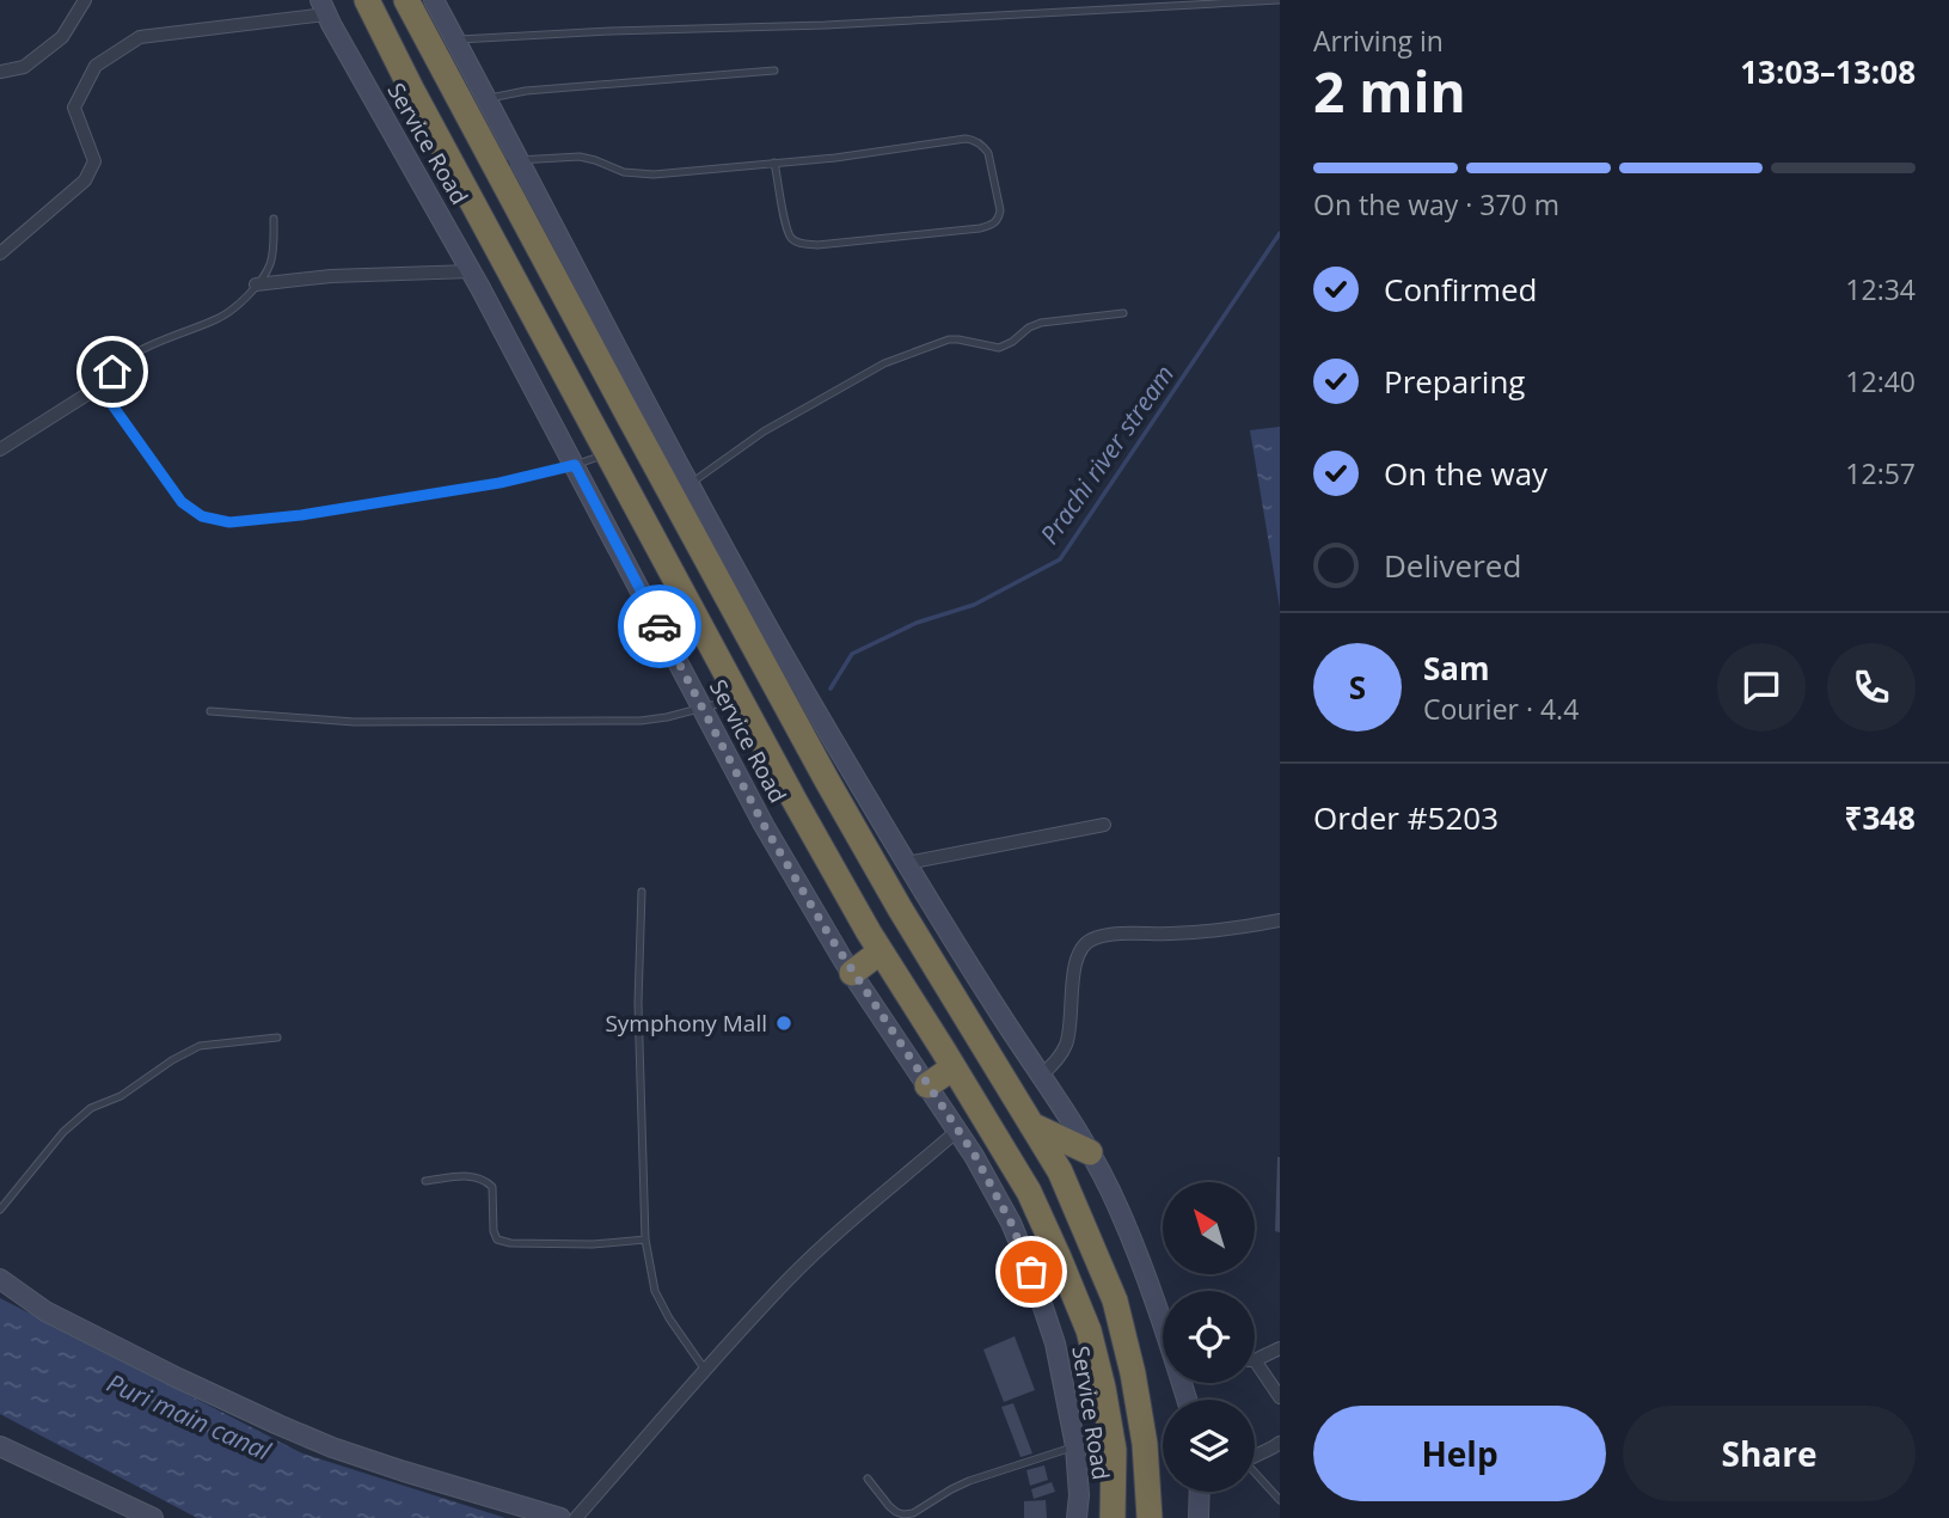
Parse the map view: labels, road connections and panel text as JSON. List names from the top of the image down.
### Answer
{
  "streets": {
    "street": ["Service Road"]
  },
  "water": ["Prachi river stream", "Puri main canal"],
  "places": ["Symphony Mall"],
  "north": "top left",
  "page": {
    "heading": ["2 min", "Arriving in", "13:03–13:08"],
    "panel": [
      "Sam",
      "Courier · 4.4",
      "Order #5203",
      "₹348"
    ],
    "bar": "On the way · 370 m",
    "list": [
      ["Confirmed", "12:34"],
      ["Preparing", "12:40"],
      ["On the way", "12:57"],
      "Delivered"
    ],
    "round": "S",
    "buttons": ["Help", "Share"]
  }
}
